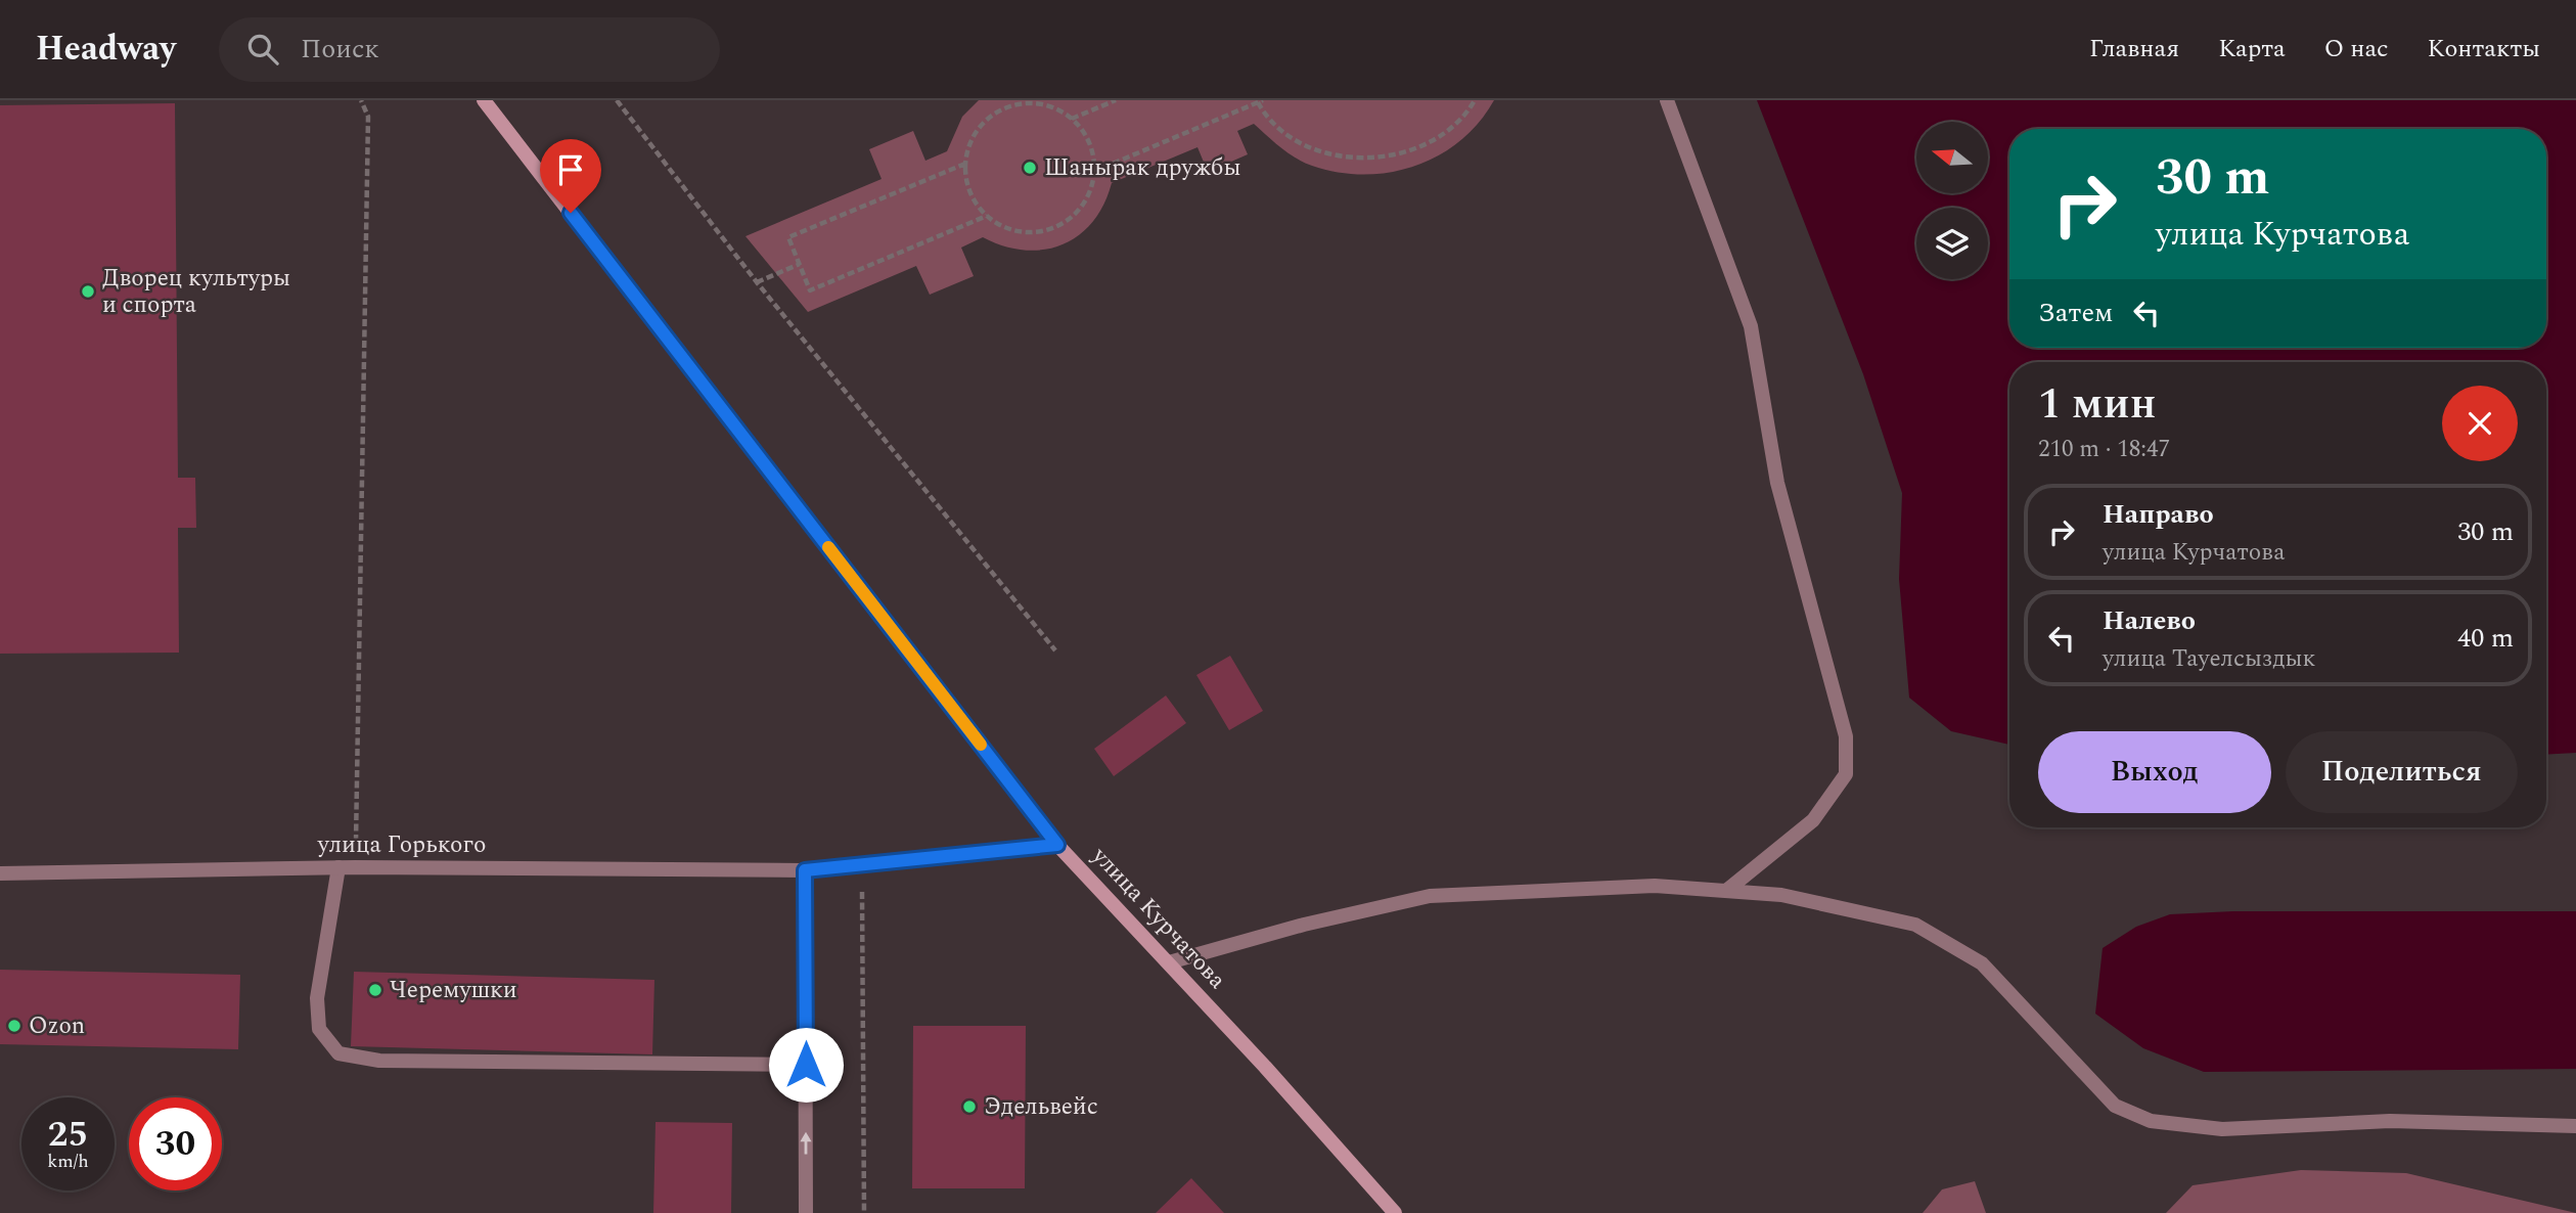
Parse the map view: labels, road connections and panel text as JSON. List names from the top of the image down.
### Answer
{
  "streets": {
    "street": ["улица Горького", "улица Курчатова"]
  },
  "crossings": [
    ["улица Горького", "улица Курчатова"]
  ],
  "places": [
    "Шанырак дружбы",
    "Дворец культуры и спорта",
    "Черемушки",
    "Ozon",
    "Эдельвейс"
  ],
  "north": "left",
  "page": {
    "header": "Headway",
    "search": "Поиск",
    "nav": [
      "Главная",
      "Карта",
      "О нас",
      "Контакты"
    ],
    "turn": ["30 m", "улица Курчатова"],
    "then": "Затем",
    "heading": ["1 мин", "210 m · 18:47"],
    "list": [
      {
        "name": "Направо",
        "note": "улица Курчатова",
        "value": "30 m"
      },
      {
        "name": "Налево",
        "note": "улица Тауелсыздык",
        "value": "40 m"
      }
    ],
    "buttons": ["Выход", "Поделиться"],
    "speed": "25 km/h",
    "limit": "30"
  }
}
